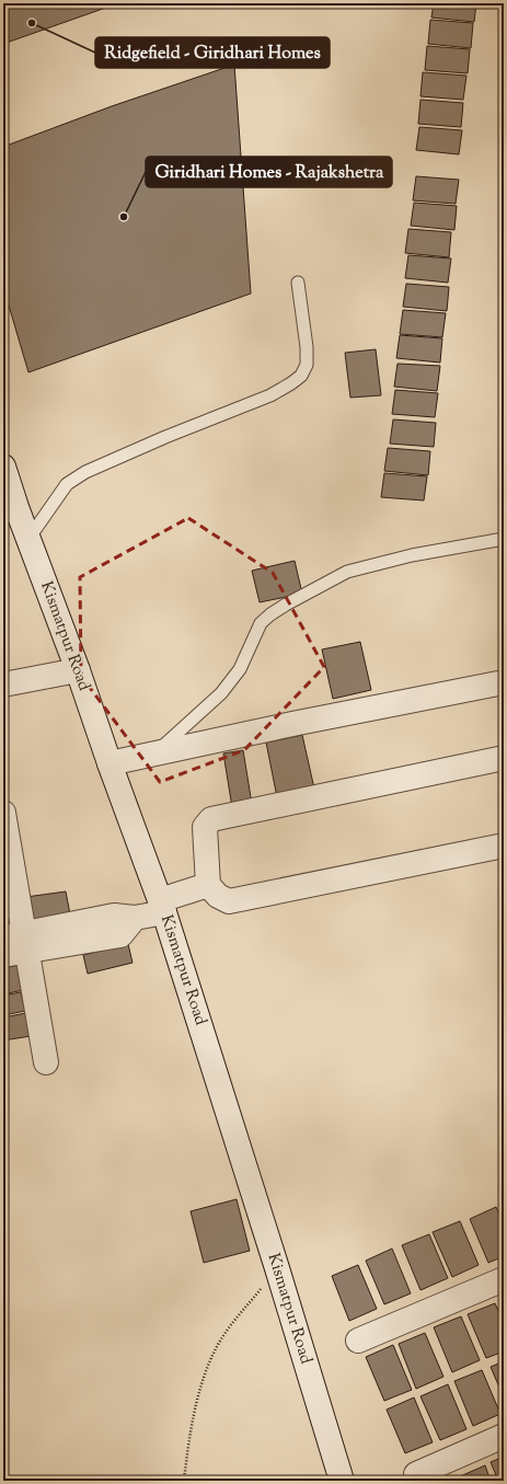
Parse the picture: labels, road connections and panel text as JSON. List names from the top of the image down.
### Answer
{
  "streets": {
    "street": ["Kismatpur Road"]
  },
  "places": ["Ridgefield - Giridhari Homes", "Giridhari Homes - Rajakshetra"]
}
